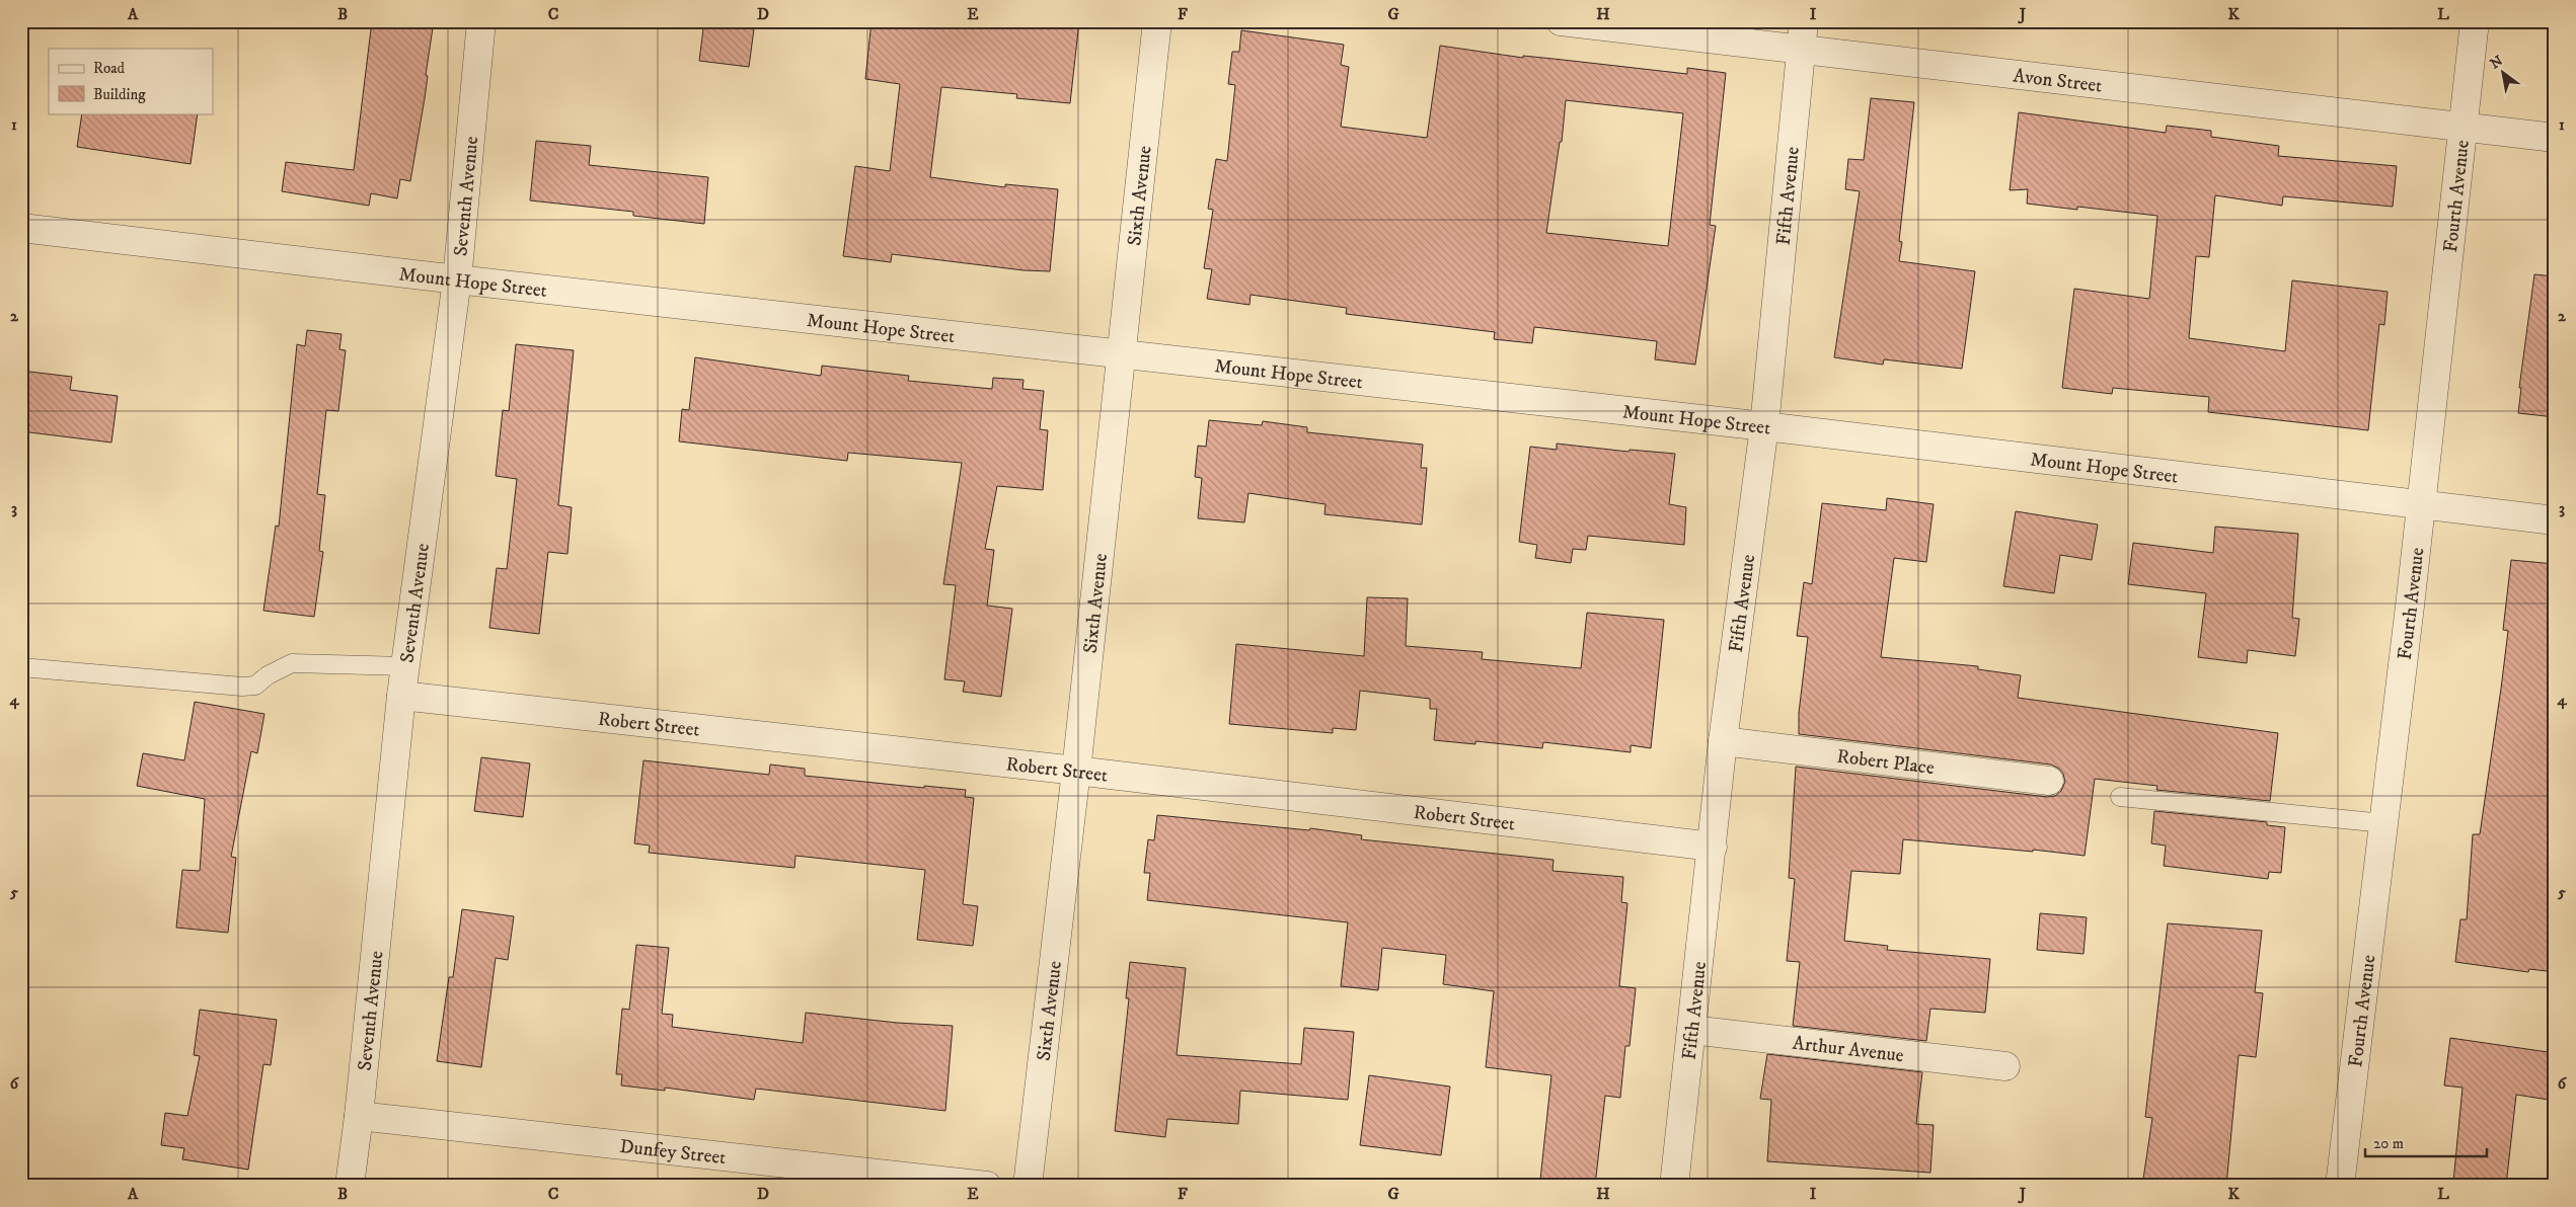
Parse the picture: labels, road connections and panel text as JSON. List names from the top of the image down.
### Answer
{
  "streets": {
    "street": [
      "Avon Street",
      "Seventh Avenue",
      "Sixth Avenue",
      "Fifth Avenue",
      "Fourth Avenue",
      "Mount Hope Street",
      "Robert Street",
      "Robert Place",
      "Arthur Avenue",
      "Dunfey Street"
    ]
  },
  "crossings": [
    ["Avon Street", "Fifth Avenue"],
    ["Avon Street", "Fourth Avenue"],
    ["Seventh Avenue", "Mount Hope Street"],
    ["Seventh Avenue", "Robert Street"],
    ["Seventh Avenue", "Dunfey Street"],
    ["Sixth Avenue", "Mount Hope Street"],
    ["Sixth Avenue", "Robert Street"],
    ["Fifth Avenue", "Mount Hope Street"],
    ["Fifth Avenue", "Robert Street"],
    ["Fifth Avenue", "Robert Place"],
    ["Fifth Avenue", "Arthur Avenue"],
    ["Fourth Avenue", "Mount Hope Street"]
  ],
  "legend": ["Road", "Building"],
  "scale_bar": "20 m",
  "north": "top left",
  "grid": {
    "columns": [
      "A",
      "B",
      "C",
      "D",
      "E",
      "F",
      "G",
      "H",
      "I",
      "J",
      "K",
      "L"
    ],
    "rows": [
      "1",
      "2",
      "3",
      "4",
      "5",
      "6"
    ]
  }
}
